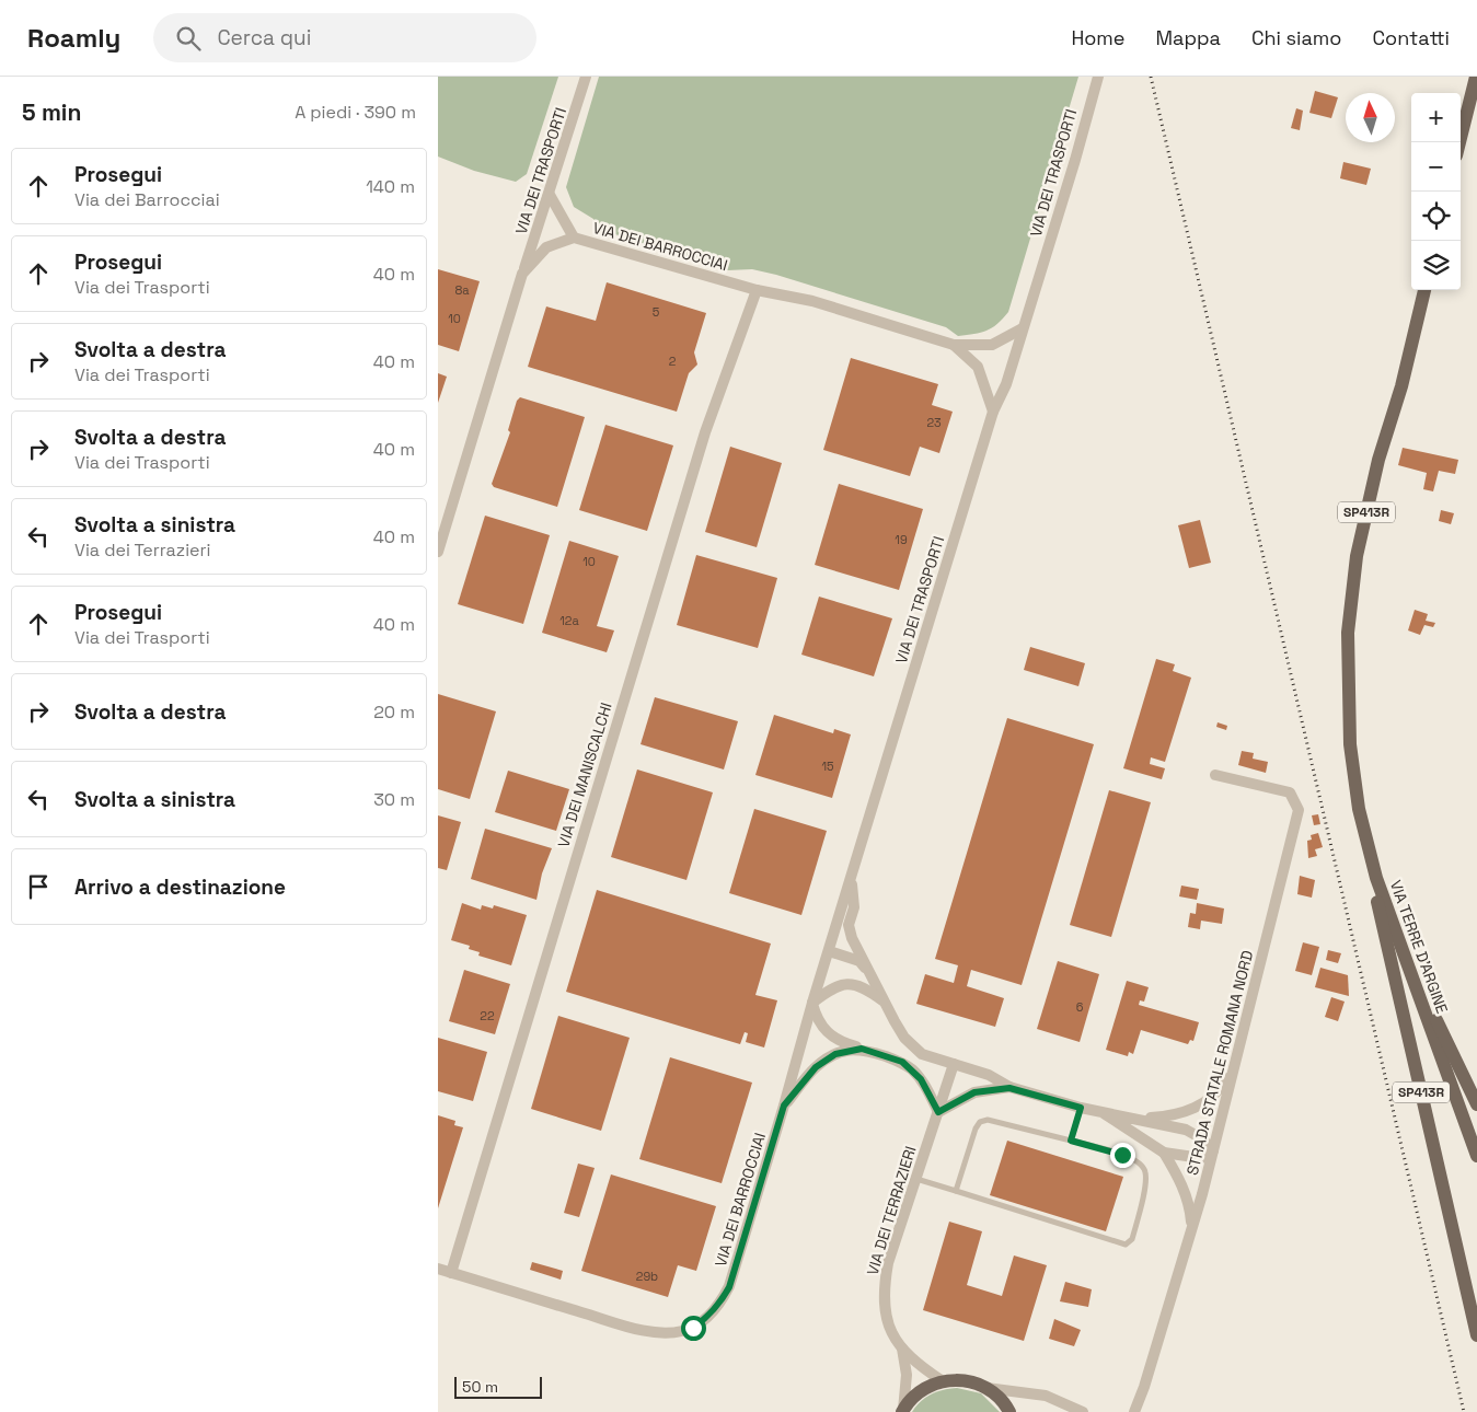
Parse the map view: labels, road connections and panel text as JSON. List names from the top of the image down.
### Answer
{
  "streets": {
    "main road": ["SP413R", "VIA TERRE D'ARGINE"],
    "street": [
      "VIA DEI TRASPORTI",
      "VIA DEI BARROCCIAI",
      "VIA DEI MANISCALCHI",
      "STRADA STATALE ROMANA NORD",
      "VIA DEI TERRAZIERI"
    ]
  },
  "crossings": [
    ["VIA DEI TRASPORTI", "VIA DEI BARROCCIAI"],
    ["VIA DEI TRASPORTI", "STRADA STATALE ROMANA NORD"],
    ["VIA DEI TRASPORTI", "VIA DEI TERRAZIERI"],
    ["VIA DEI BARROCCIAI", "VIA DEI MANISCALCHI"],
    ["SP413R", "VIA TERRE D'ARGINE"]
  ],
  "house_numbers": [
    "8a",
    "5",
    "10",
    "2",
    "23",
    "19",
    "10",
    "12a",
    "15",
    "6",
    "22",
    "29b"
  ],
  "scale_bar": "50 m",
  "north": "top",
  "page": {
    "header": "Roamly",
    "search": "Cerca qui",
    "nav": [
      "Home",
      "Mappa",
      "Chi siamo",
      "Contatti"
    ],
    "heading": ["5 min", "A piedi · 390 m"],
    "map_buttons": ["+", "−"],
    "list": [
      ["Prosegui", "Via dei Barrocciai", "140 m"],
      ["Prosegui", "Via dei Trasporti", "40 m"],
      ["Svolta a destra", "Via dei Trasporti", "40 m"],
      ["Svolta a destra", "Via dei Trasporti", "40 m"],
      ["Svolta a sinistra", "Via dei Terrazieri", "40 m"],
      ["Prosegui", "Via dei Trasporti", "40 m"],
      ["Svolta a destra", "20 m"],
      ["Svolta a sinistra", "30 m"],
      "Arrivo a destinazione"
    ],
    "scale": "50 m"
  }
}
